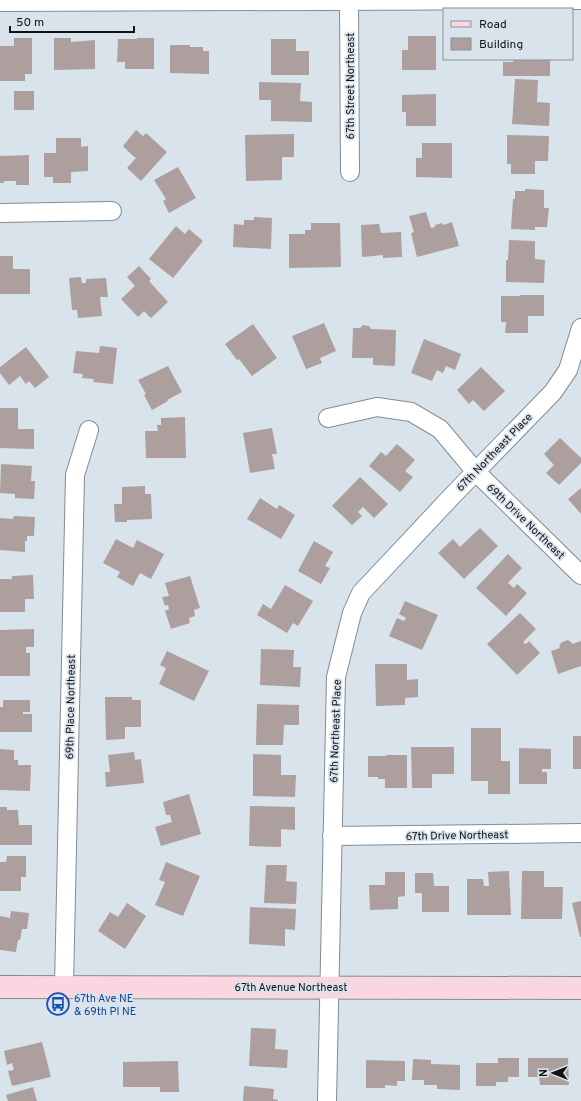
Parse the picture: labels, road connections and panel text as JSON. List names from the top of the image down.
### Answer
{
  "streets": {
    "main road": ["67th Avenue Northeast"],
    "street": [
      "67th Street Northeast",
      "67th Northeast Place",
      "69th Drive Northeast",
      "69th Place Northeast",
      "67th Drive Northeast"
    ]
  },
  "crossings": [
    ["67th Northeast Place", "69th Drive Northeast"],
    ["67th Northeast Place", "67th Drive Northeast"],
    ["67th Northeast Place", "67th Avenue Northeast"],
    ["69th Place Northeast", "67th Avenue Northeast"]
  ],
  "places": {
    "bus stop": ["67th Ave NE & 69th Pl NE"]
  },
  "legend": ["Road", "Building"],
  "scale_bar": "50 m",
  "north": "left"
}
